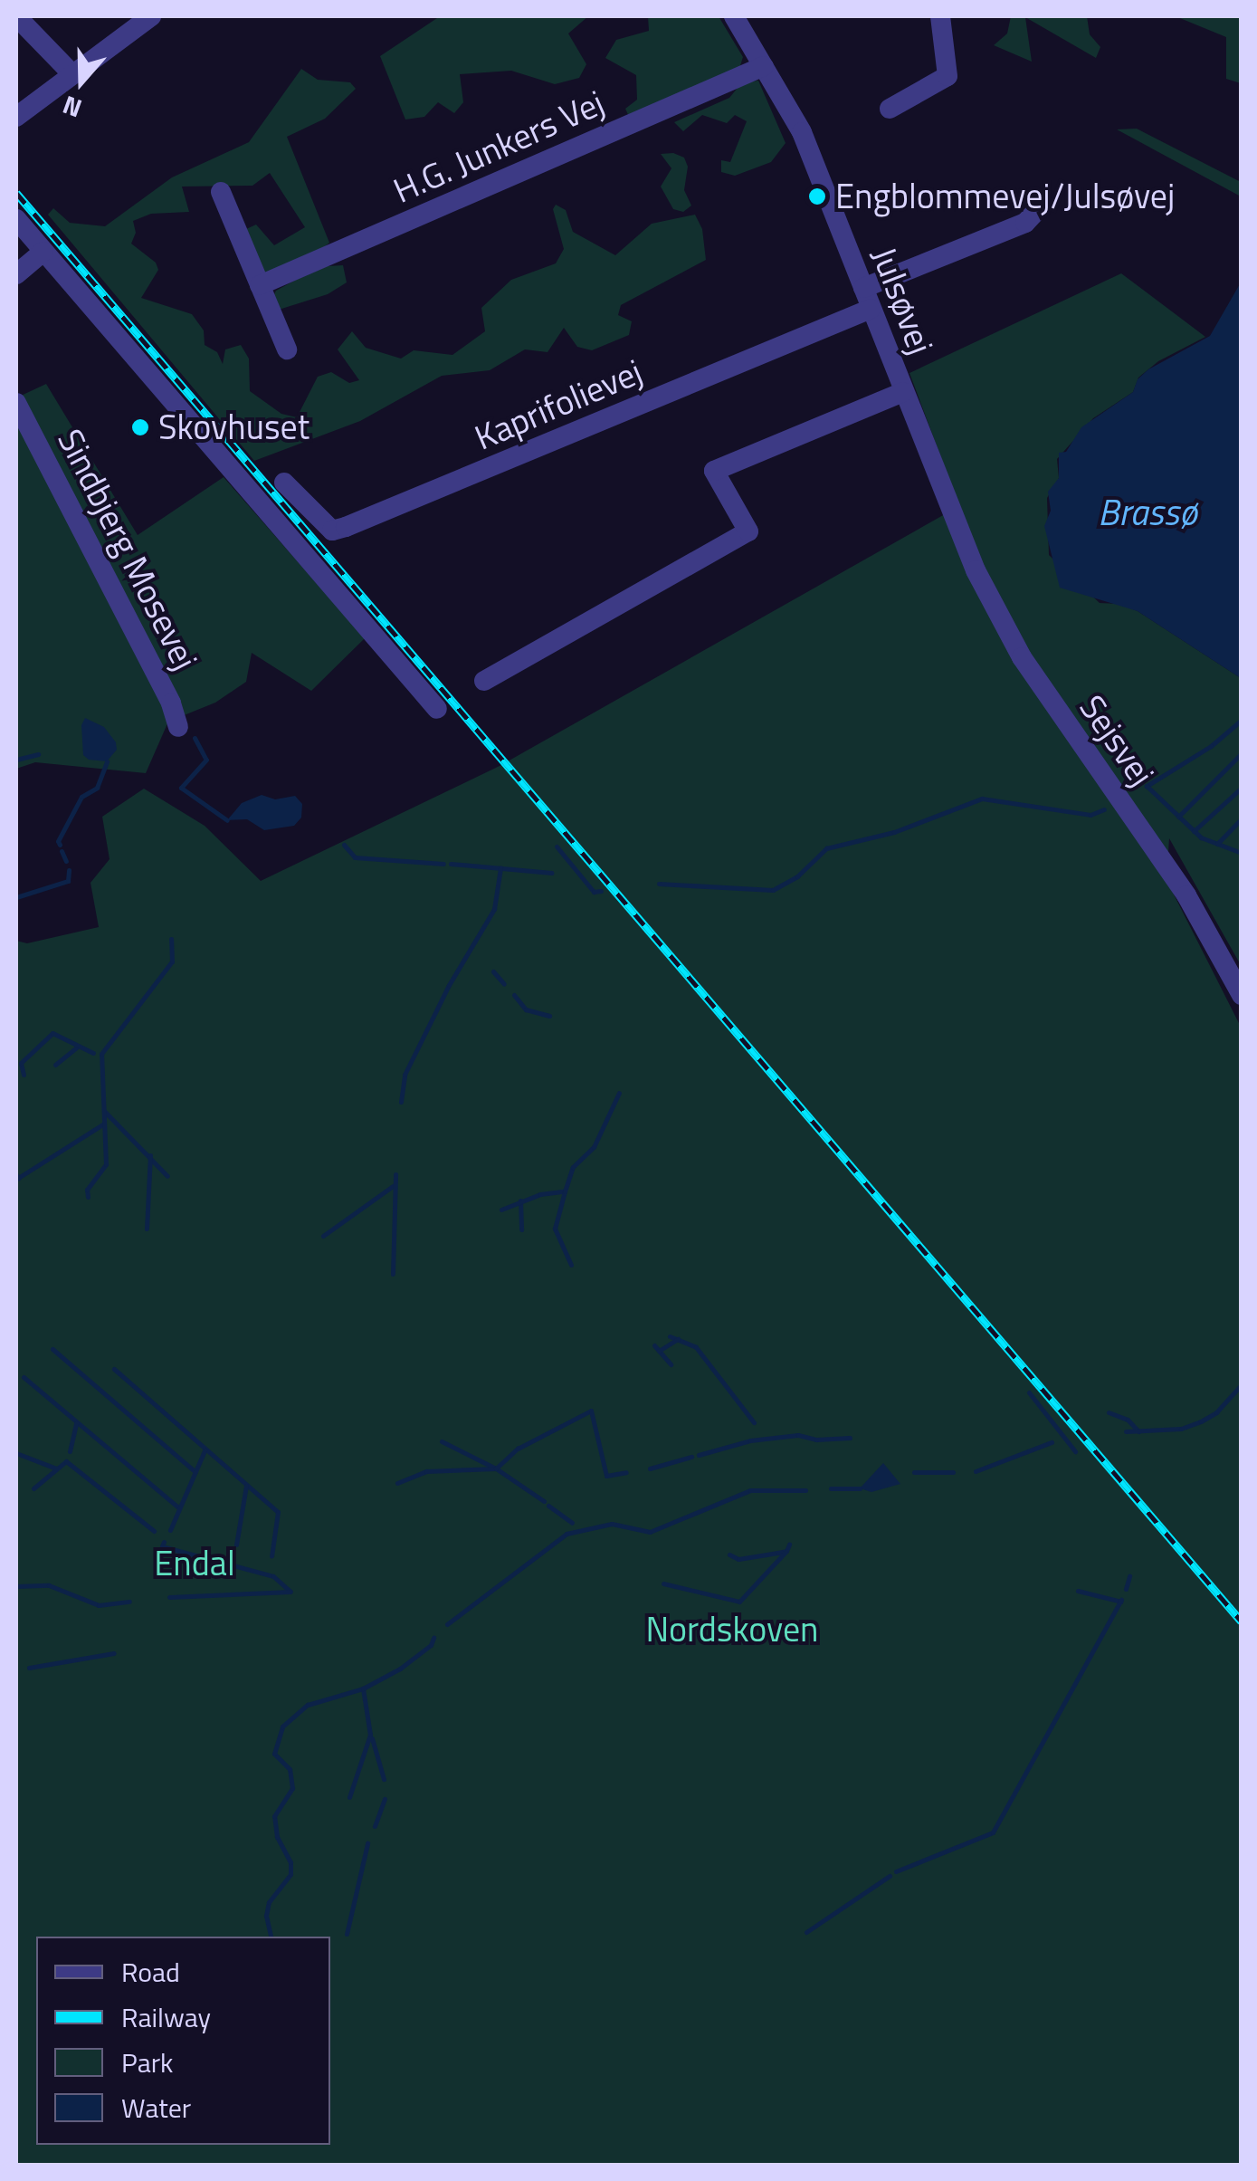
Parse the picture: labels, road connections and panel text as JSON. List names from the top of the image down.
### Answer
{
  "streets": {
    "street": [
      "H.G. Junkers Vej",
      "Julsøvej",
      "Kaprifolievej",
      "Sindbjerg Mosevej",
      "Sejsvej"
    ]
  },
  "crossings": [
    ["H.G. Junkers Vej", "Julsøvej"],
    ["Julsøvej", "Kaprifolievej"],
    ["Julsøvej", "Sejsvej"]
  ],
  "water": ["Brassø"],
  "parks": ["Endal", "Nordskoven"],
  "places": ["Engblommevej/Julsøvej", "Skovhuset"],
  "legend": [
    "Road",
    "Railway",
    "Park",
    "Water"
  ],
  "north": "bottom"
}
